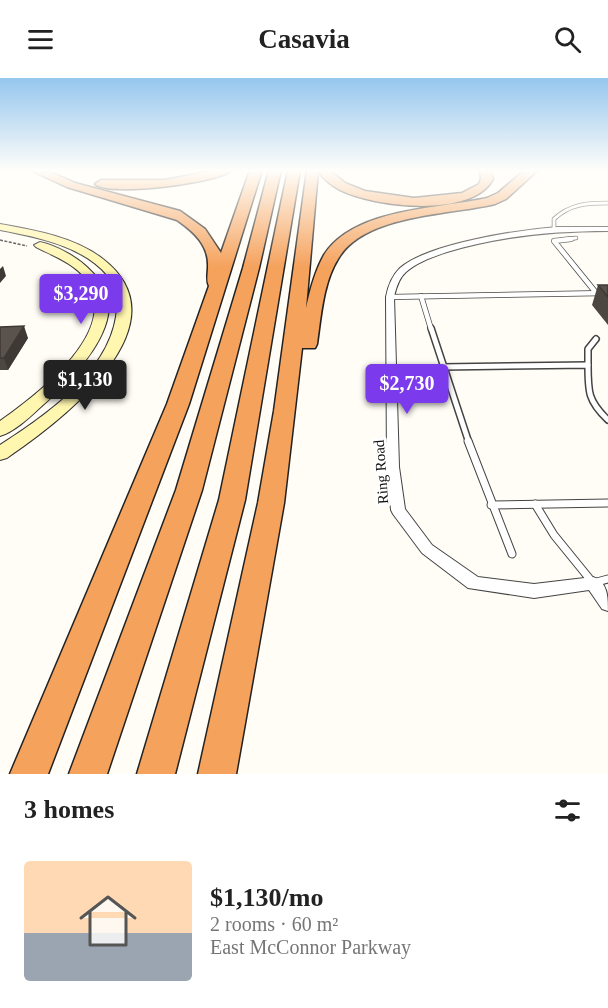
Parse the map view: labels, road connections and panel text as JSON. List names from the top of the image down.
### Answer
{
  "streets": {
    "street": ["Ring Road"]
  },
  "page": {
    "header": "Casavia",
    "price": ["$3,290", "$1,130", "$2,730"],
    "heading": "3 homes",
    "list": [
      {
        "name": "$1,130/mo",
        "note": "2 rooms · 60 m² · East McConnor Parkway"
      }
    ]
  }
}
